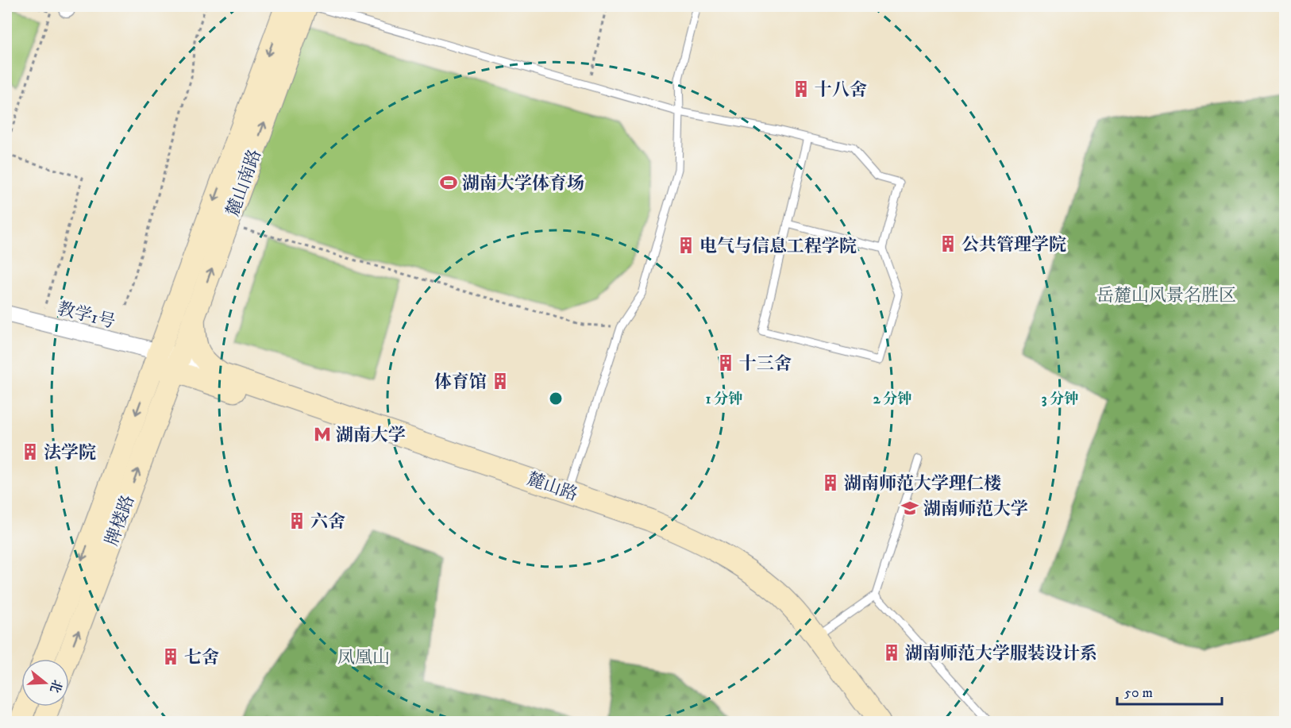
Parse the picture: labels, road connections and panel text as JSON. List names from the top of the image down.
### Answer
{
  "streets": {
    "main road": ["麓山南路", "麓山路", "牌楼路"],
    "street": ["教学1号"]
  },
  "crossings": [
    ["麓山南路", "教学1号"],
    ["麓山南路", "麓山路"],
    ["麓山南路", "牌楼路"],
    ["教学1号", "麓山路"],
    ["教学1号", "牌楼路"],
    ["麓山路", "牌楼路"]
  ],
  "parks": ["岳麓山风景名胜区", "凤凰山"],
  "places": {
    "building": [
      "十八舍",
      "公共管理学院",
      "电气与信息工程学院",
      "十三舍",
      "体育馆",
      "法学院",
      "湖南师范大学理仁楼",
      "六舍",
      "湖南师范大学服装设计系",
      "七舍"
    ],
    "sports": ["湖南大学体育场"],
    "metro station": ["湖南大学"],
    "school or university": ["湖南师范大学"]
  },
  "scale_bar": "50 m",
  "north": "right",
  "rings": ["1 分钟", "2 分钟", "3 分钟"]
}
